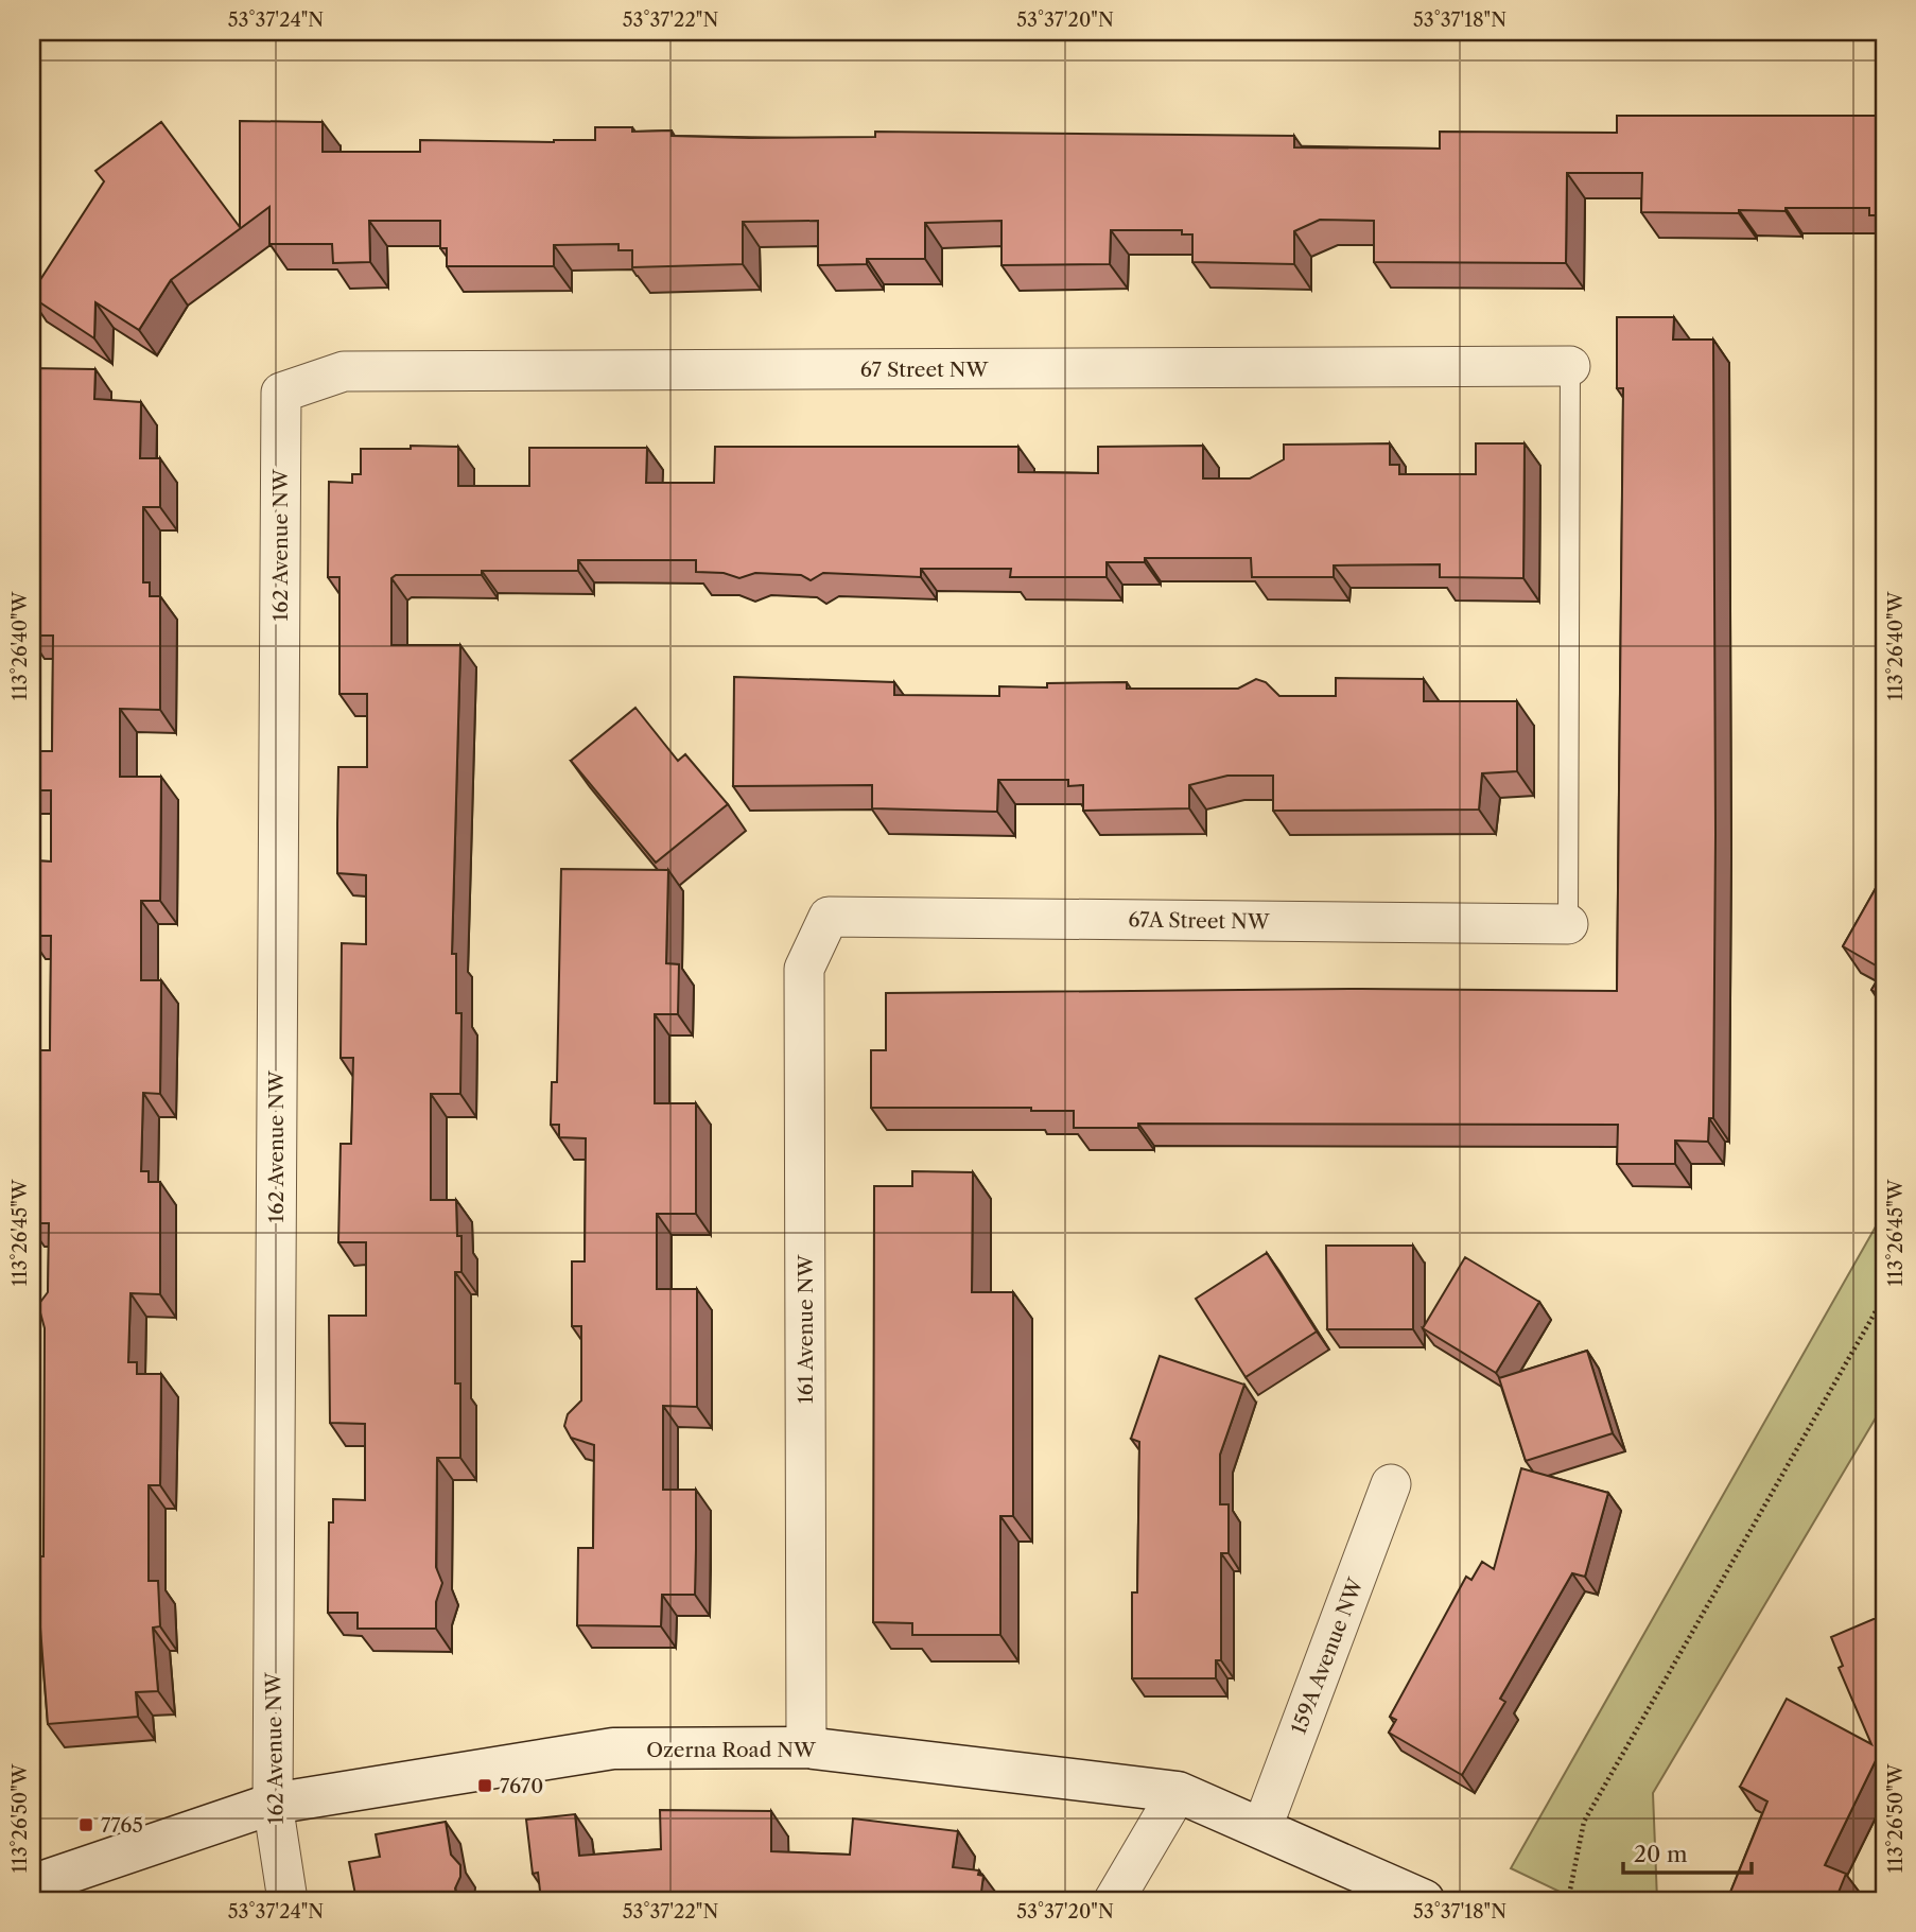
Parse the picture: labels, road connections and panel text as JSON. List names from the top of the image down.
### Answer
{
  "streets": {
    "street": [
      "67 Street NW",
      "162 Avenue NW",
      "67A Street NW",
      "161 Avenue NW",
      "159A Avenue NW",
      "Ozerna Road NW"
    ]
  },
  "crossings": [
    ["67 Street NW", "162 Avenue NW"],
    ["162 Avenue NW", "Ozerna Road NW"],
    ["67A Street NW", "161 Avenue NW"],
    ["161 Avenue NW", "Ozerna Road NW"],
    ["159A Avenue NW", "Ozerna Road NW"]
  ],
  "places": {
    "transit": ["7670", "7765"]
  },
  "scale_bar": "20 m",
  "coordinates": [
    "53°37'24\"N",
    "53°37'22\"N",
    "53°37'20\"N",
    "53°37'18\"N",
    "113°26'40\"W",
    "113°26'45\"W",
    "113°26'50\"W"
  ]
}
